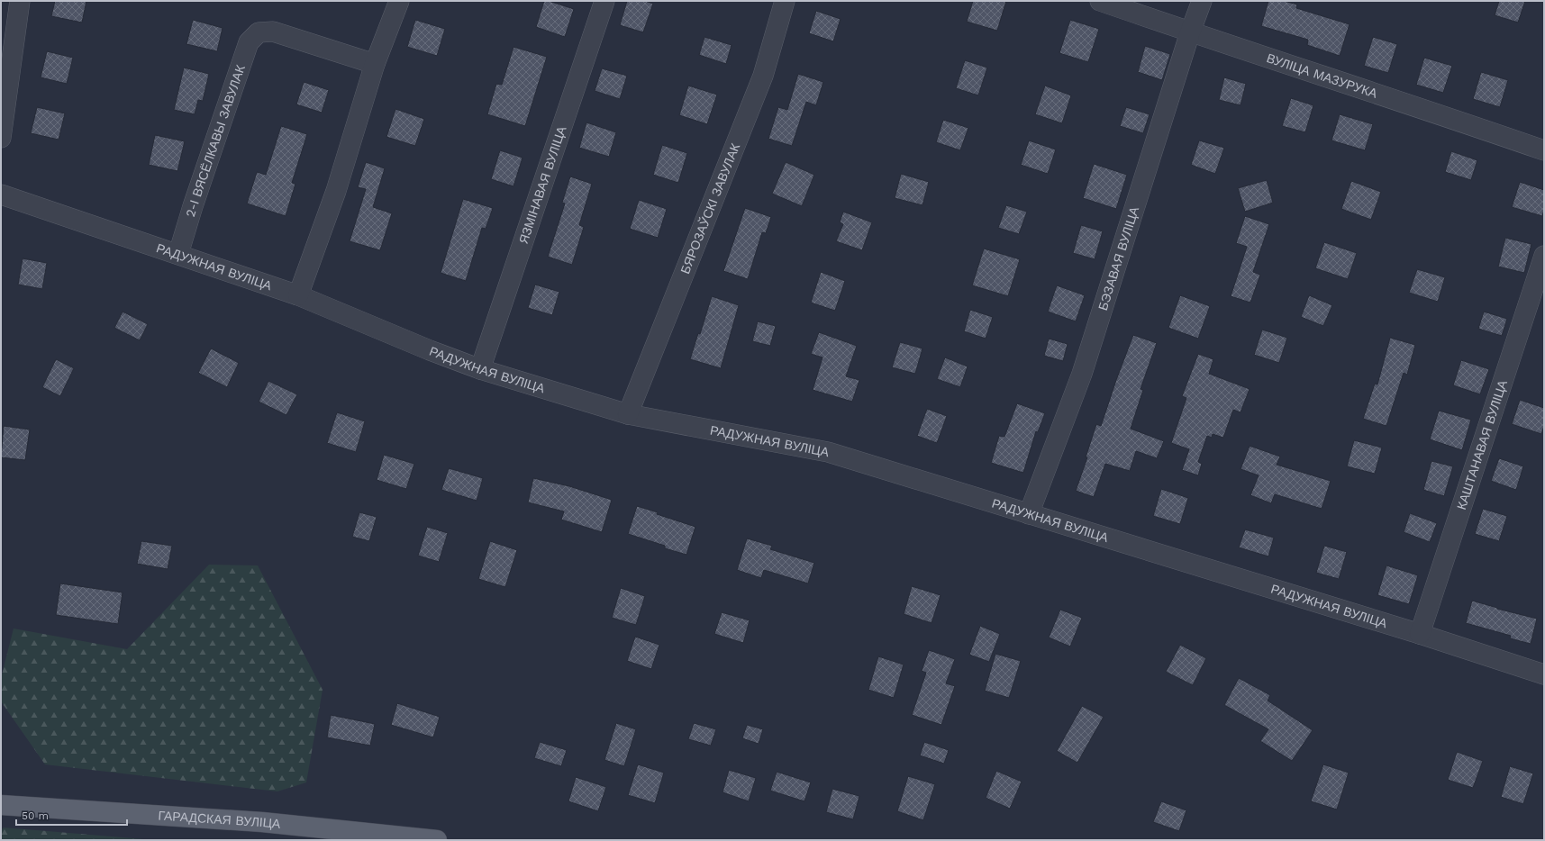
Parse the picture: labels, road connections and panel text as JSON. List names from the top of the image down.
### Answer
{
  "streets": {
    "main road": ["ГАРАДСКАЯ ВУЛІЦА"],
    "street": [
      "ВУЛІЦА МАЗУРУКА",
      "2-І ВЯСЁЛКАВЫ ЗАВУЛАК",
      "ЯЗМІНАВАЯ ВУЛІЦА",
      "БЯРОЗАЎСКІ ЗАВУЛАК",
      "БЭЗАВАЯ ВУЛІЦА",
      "РАДУЖНАЯ ВУЛІЦА",
      "КАШТАНАВАЯ ВУЛІЦА"
    ]
  },
  "crossings": [
    ["ВУЛІЦА МАЗУРУКА", "БЭЗАВАЯ ВУЛІЦА"],
    ["2-І ВЯСЁЛКАВЫ ЗАВУЛАК", "РАДУЖНАЯ ВУЛІЦА"],
    ["ЯЗМІНАВАЯ ВУЛІЦА", "РАДУЖНАЯ ВУЛІЦА"],
    ["БЯРОЗАЎСКІ ЗАВУЛАК", "РАДУЖНАЯ ВУЛІЦА"],
    ["БЭЗАВАЯ ВУЛІЦА", "РАДУЖНАЯ ВУЛІЦА"],
    ["РАДУЖНАЯ ВУЛІЦА", "КАШТАНАВАЯ ВУЛІЦА"]
  ],
  "scale_bar": "50 m"
}
